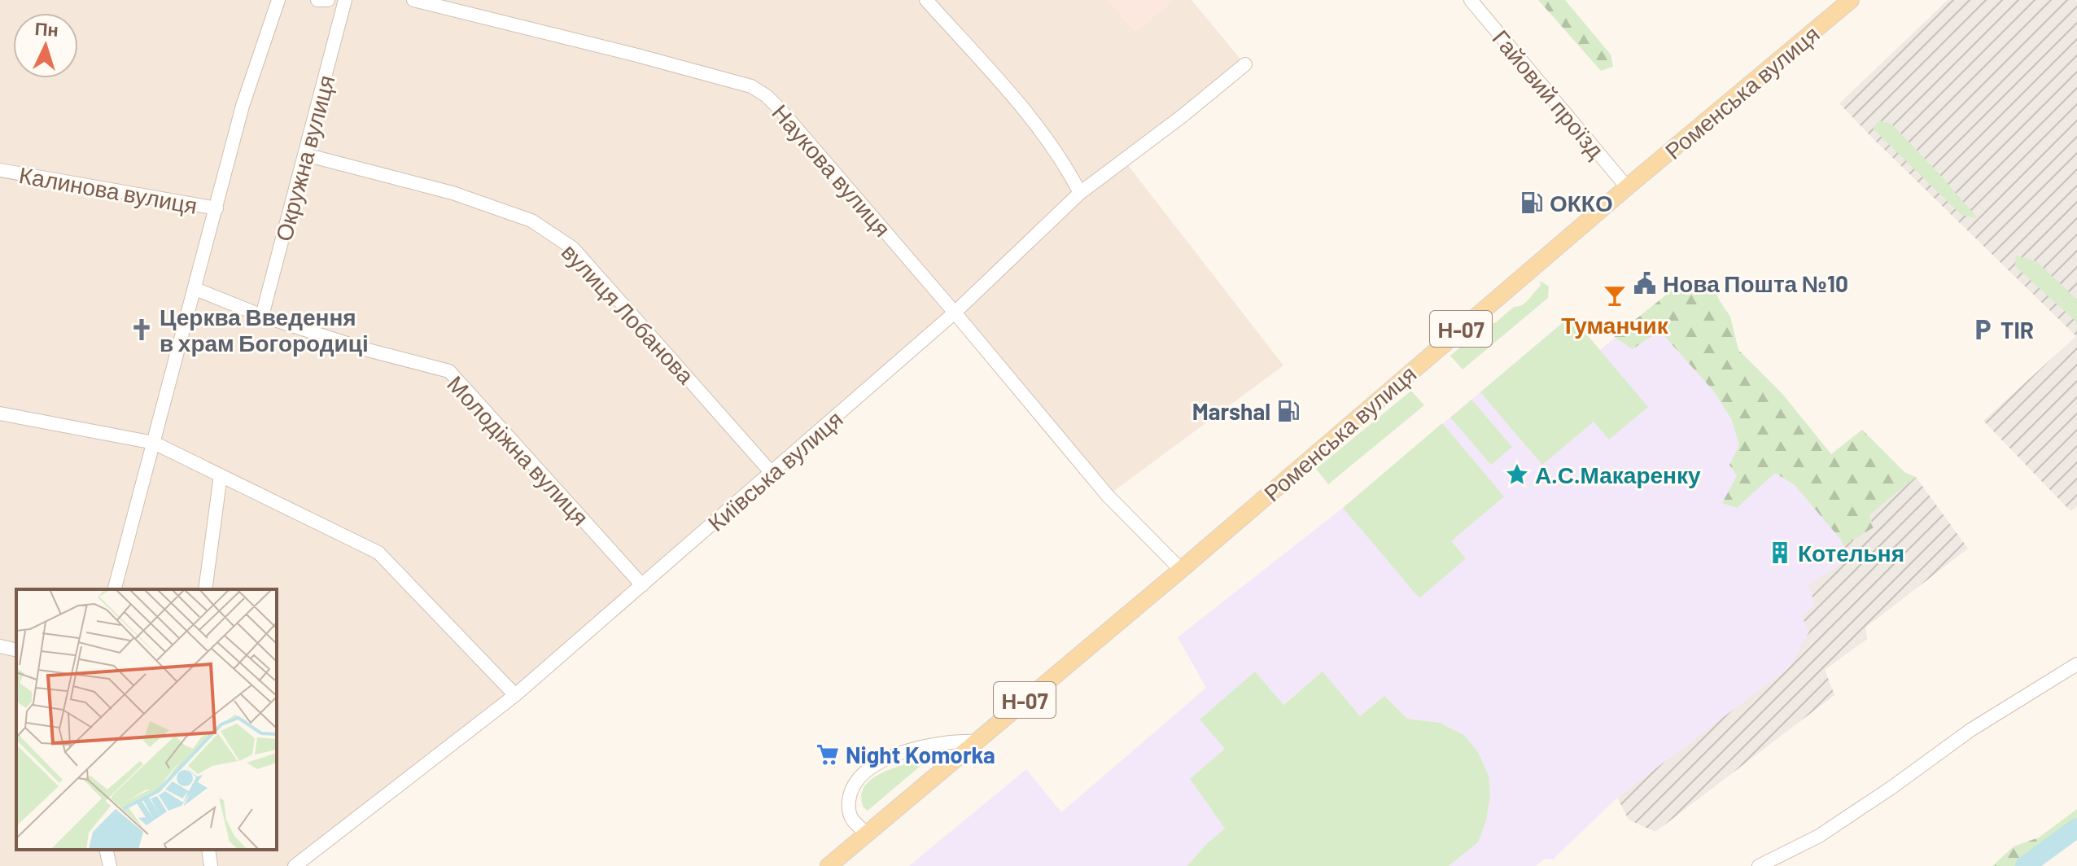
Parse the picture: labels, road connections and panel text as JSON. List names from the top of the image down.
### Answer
{
  "streets": {
    "main road": ["Роменська вулиця", "Н-07"],
    "street": [
      "Гайовий проїзд",
      "Окружна вулиця",
      "Наукова вулиця",
      "Калинова вулиця",
      "вулиця Лобанова",
      "Молодіжна вулиця",
      "Київська вулиця"
    ]
  },
  "crossings": [
    ["Роменська вулиця", "Гайовий проїзд"],
    ["Роменська вулиця", "Наукова вулиця"],
    ["Окружна вулиця", "вулиця Лобанова"],
    ["Окружна вулиця", "Молодіжна вулиця"],
    ["Наукова вулиця", "Київська вулиця"],
    ["вулиця Лобанова", "Київська вулиця"],
    ["Молодіжна вулиця", "Київська вулиця"]
  ],
  "places": {
    "fuel station": ["ОККО", "Marshal"],
    "public building": ["Нова Пошта №10"],
    "bar": ["Туманчик"],
    "church": ["Церква Введення в храм Богородиці"],
    "parking": ["TIR"],
    "place": ["А.С.Макаренку"],
    "building": ["Котельня"],
    "supermarket": ["Night Komorka"]
  },
  "north": "top"
}
